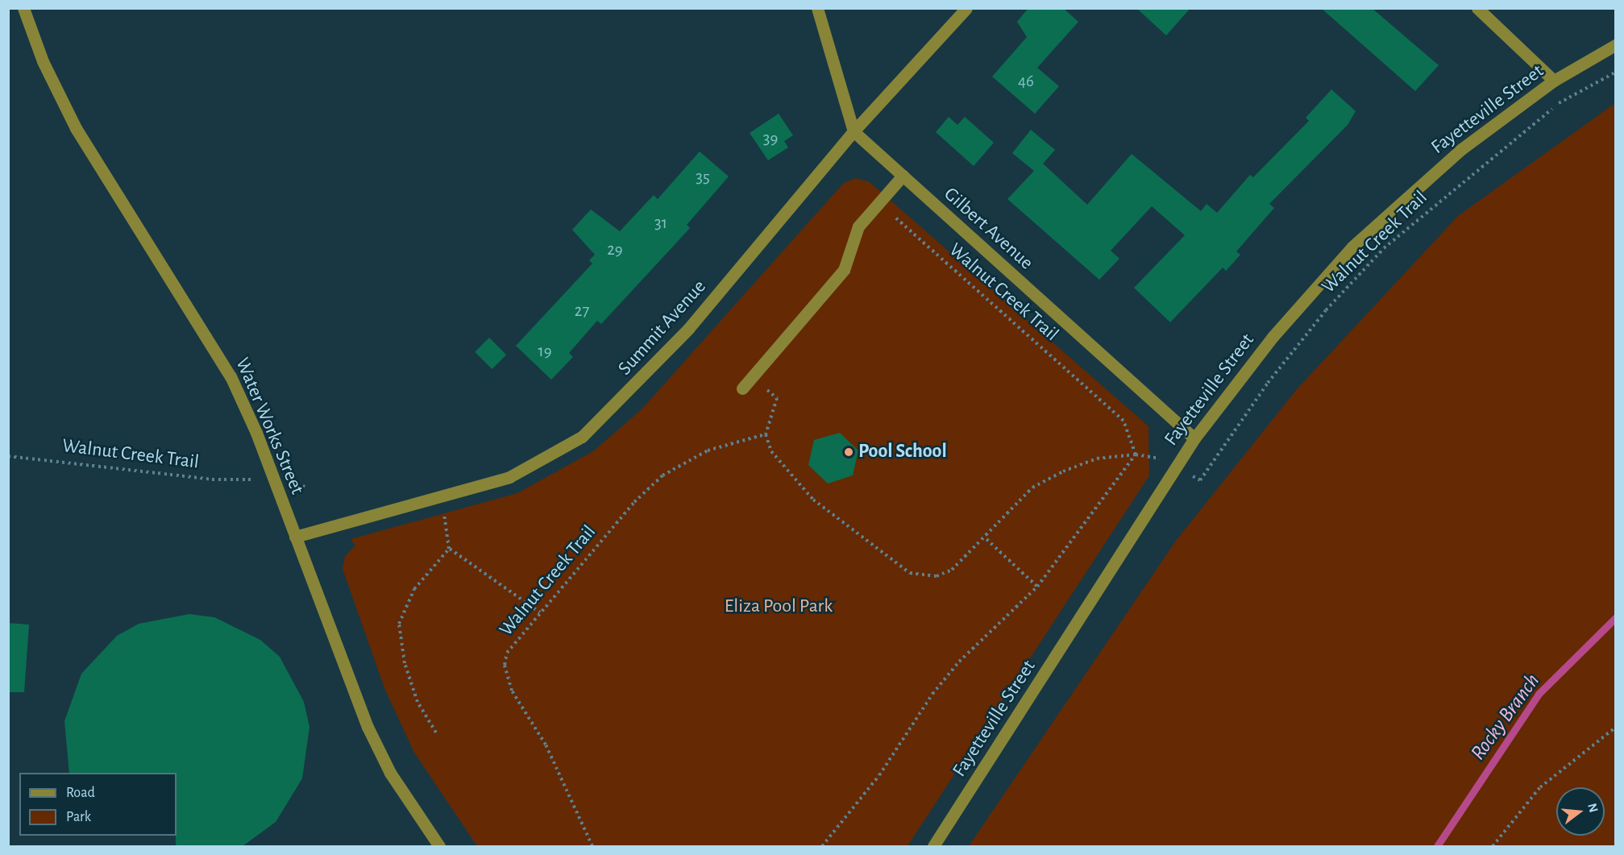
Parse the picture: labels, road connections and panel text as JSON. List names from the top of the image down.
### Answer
{
  "streets": {
    "street": [
      "Fayetteville Street",
      "Gilbert Avenue",
      "Summit Avenue",
      "Water Works Street"
    ],
    "path": ["Walnut Creek Trail"]
  },
  "crossings": [
    ["Fayetteville Street", "Gilbert Avenue"],
    ["Gilbert Avenue", "Summit Avenue"],
    ["Summit Avenue", "Water Works Street"]
  ],
  "water": ["Rocky Branch"],
  "parks": ["Eliza Pool Park"],
  "places": ["Pool School"],
  "house_numbers": [
    "46",
    "39",
    "35",
    "31",
    "29",
    "27",
    "19"
  ],
  "legend": ["Road", "Park"],
  "north": "right"
}
